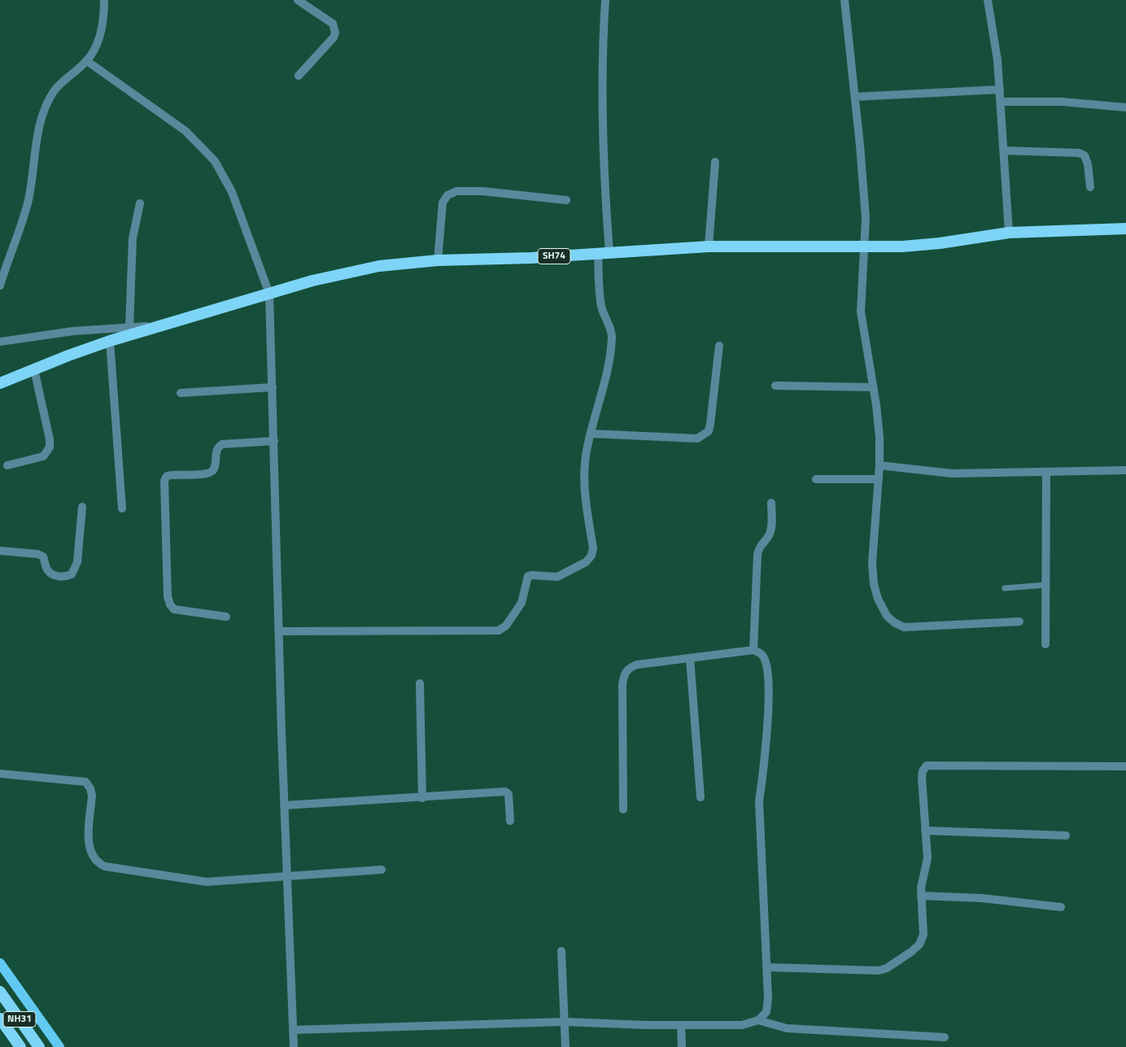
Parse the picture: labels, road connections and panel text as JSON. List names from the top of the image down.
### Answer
{
  "streets": {
    "highway": ["SH74", "NH31"]
  }
}
